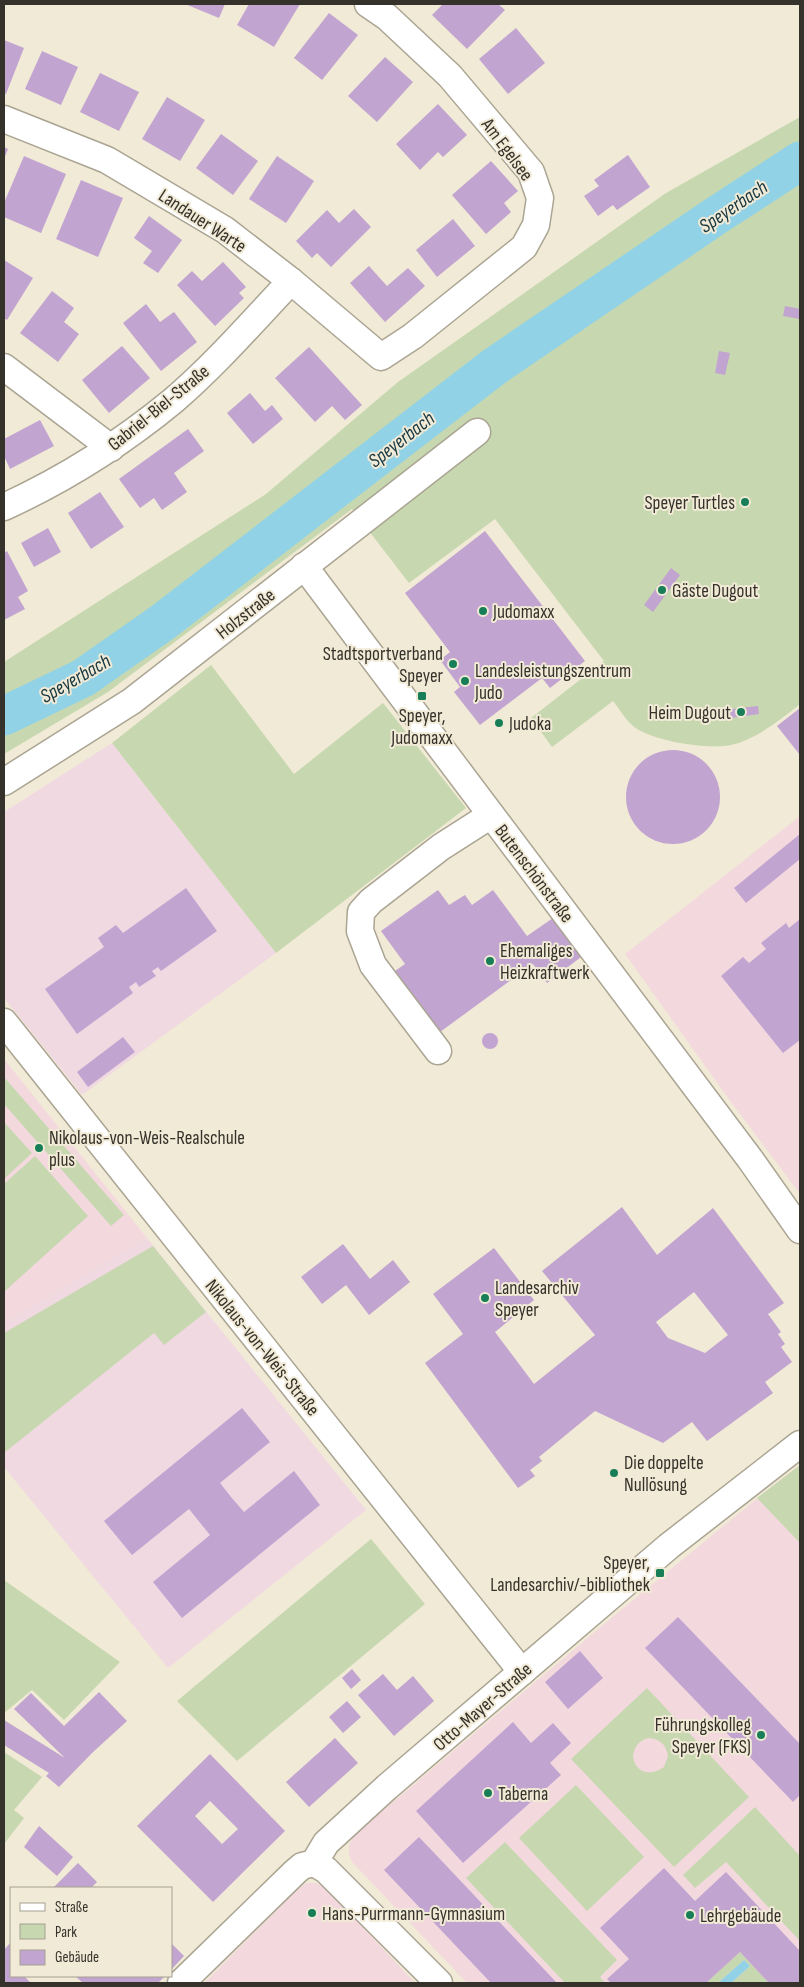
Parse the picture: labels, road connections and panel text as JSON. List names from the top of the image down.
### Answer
{
  "streets": {
    "street": [
      "Am Egelsee",
      "Landauer Warte",
      "Gabriel-Biel-Straße",
      "Holzstraße",
      "Butenschönstraße",
      "Nikolaus-von-Weis-Straße",
      "Otto-Mayer-Straße"
    ]
  },
  "crossings": [
    ["Am Egelsee", "Landauer Warte"],
    ["Landauer Warte", "Gabriel-Biel-Straße"],
    ["Holzstraße", "Butenschönstraße"],
    ["Nikolaus-von-Weis-Straße", "Otto-Mayer-Straße"]
  ],
  "water": ["Speyerbach"],
  "places": {
    "other": [
      "Speyer Turtles",
      "Gäste Dugout",
      "Judomaxx",
      "Stadtsportverband Speyer",
      "Landesleistungszentrum Judo",
      "Heim Dugout",
      "Judoka",
      "Ehemaliges Heizkraftwerk",
      "Nikolaus-von-Weis-Realschule plus",
      "Landesarchiv Speyer",
      "Die doppelte Nullösung",
      "Führungskolleg Speyer (FKS)",
      "Taberna",
      "Hans-Purrmann-Gymnasium",
      "Lehrgebäude"
    ],
    "transit": ["Speyer, Judomaxx", "Speyer, Landesarchiv/-bibliothek"]
  },
  "legend": ["Straße", "Park", "Gebäude"]
}
